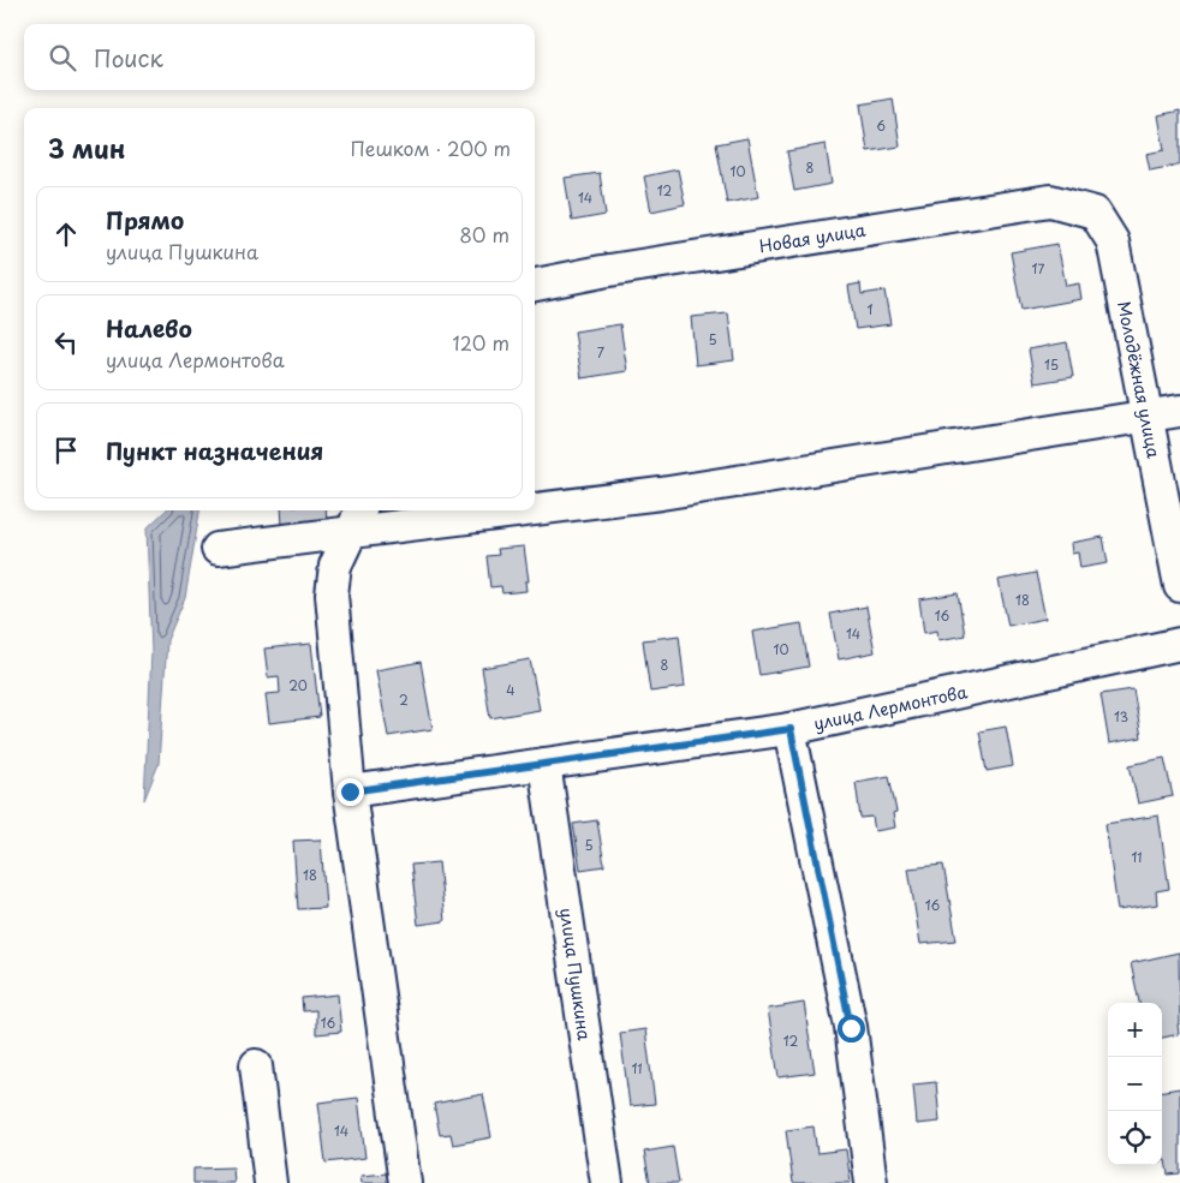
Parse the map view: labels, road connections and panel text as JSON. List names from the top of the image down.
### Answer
{
  "streets": {
    "street": [
      "Новая улица",
      "Молодёжная улица",
      "улица Лермонтова",
      "улица Пушкина"
    ]
  },
  "crossings": [
    ["Новая улица", "Молодёжная улица"],
    ["улица Лермонтова", "улица Пушкина"]
  ],
  "house_numbers": [
    "6",
    "8",
    "10",
    "12",
    "14",
    "17",
    "1",
    "5",
    "7",
    "15",
    "18",
    "16",
    "14",
    "10",
    "8",
    "20",
    "4",
    "2",
    "13",
    "5",
    "11",
    "18",
    "16",
    "16",
    "12",
    "11",
    "14"
  ],
  "page": {
    "search": "Поиск",
    "heading": ["3 мин", "Пешком · 200 m"],
    "list": [
      ["Прямо", "улица Пушкина", "80 m"],
      ["Налево", "улица Лермонтова", "120 m"],
      "Пункт назначения"
    ],
    "map_buttons": ["+", "−"]
  }
}
